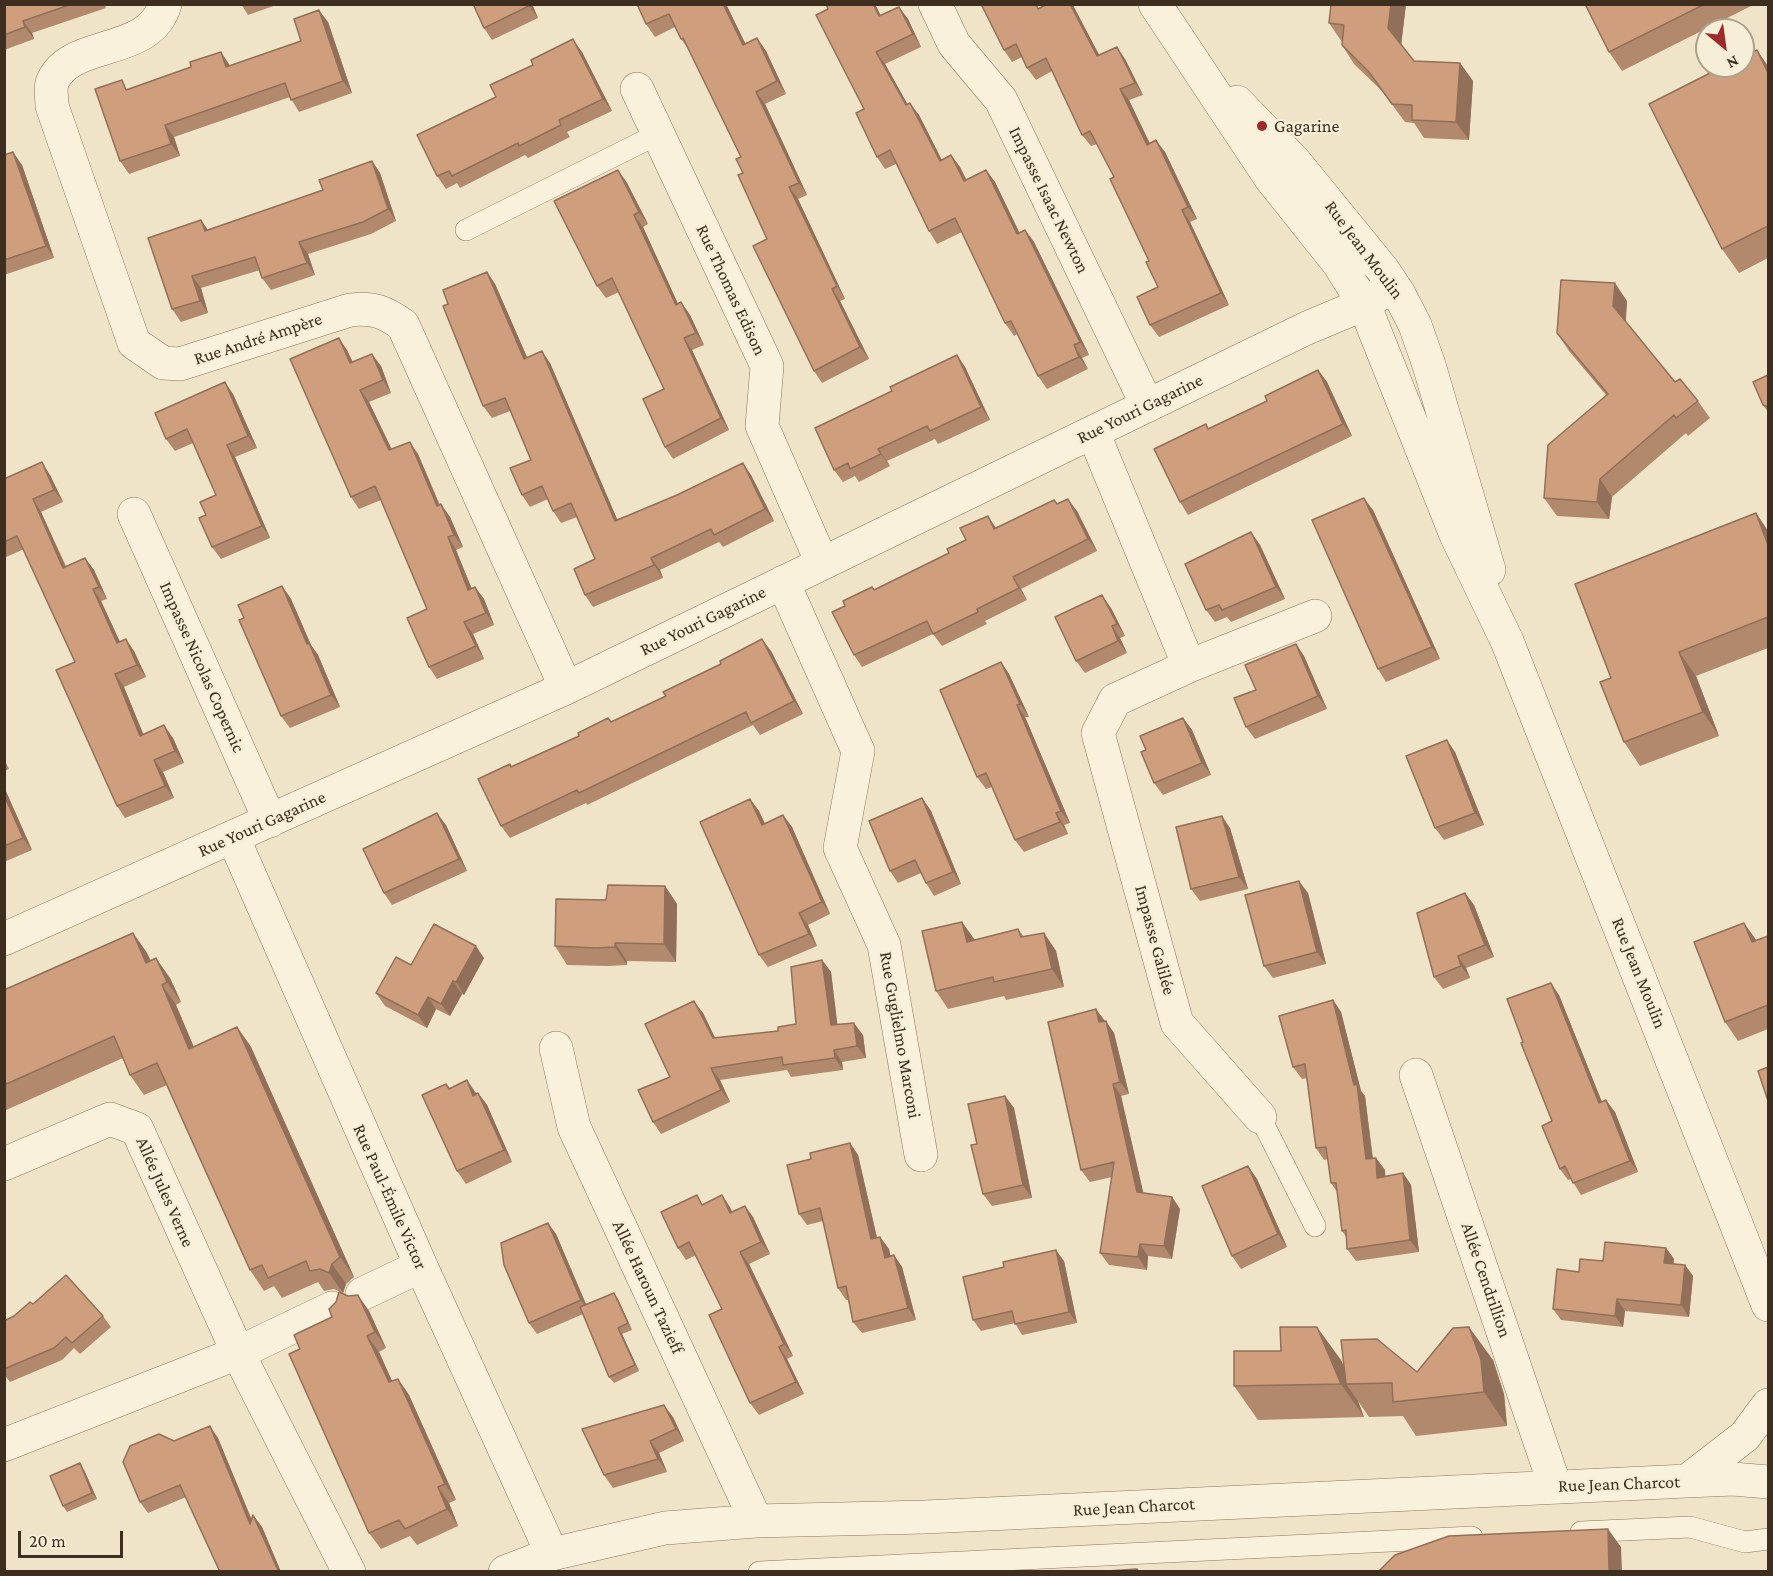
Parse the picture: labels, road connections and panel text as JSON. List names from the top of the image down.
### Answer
{
  "streets": {
    "street": [
      "Impasse Isaac Newton",
      "Rue Jean Moulin",
      "Rue Thomas Edison",
      "Rue André Ampère",
      "Rue Youri Gagarine",
      "Impasse Nicolas Copernic",
      "Impasse Galilée",
      "Rue Guglielmo Marconi",
      "Allée Jules Verne",
      "Rue Paul-Émile Victor",
      "Allée Cendrillion",
      "Allée Haroun Tazieff",
      "Rue Jean Charcot"
    ]
  },
  "crossings": [
    ["Impasse Isaac Newton", "Rue Youri Gagarine"],
    ["Rue Jean Moulin", "Rue Youri Gagarine"],
    ["Rue Thomas Edison", "Rue Youri Gagarine"],
    ["Rue André Ampère", "Rue Youri Gagarine"],
    ["Rue Youri Gagarine", "Impasse Nicolas Copernic"],
    ["Rue Youri Gagarine", "Rue Guglielmo Marconi"],
    ["Rue Youri Gagarine", "Rue Paul-Émile Victor"],
    ["Rue Paul-Émile Victor", "Rue Jean Charcot"],
    ["Allée Cendrillion", "Rue Jean Charcot"],
    ["Allée Haroun Tazieff", "Rue Jean Charcot"]
  ],
  "places": ["Gagarine"],
  "scale_bar": "20 m",
  "north": "bottom right"
}
